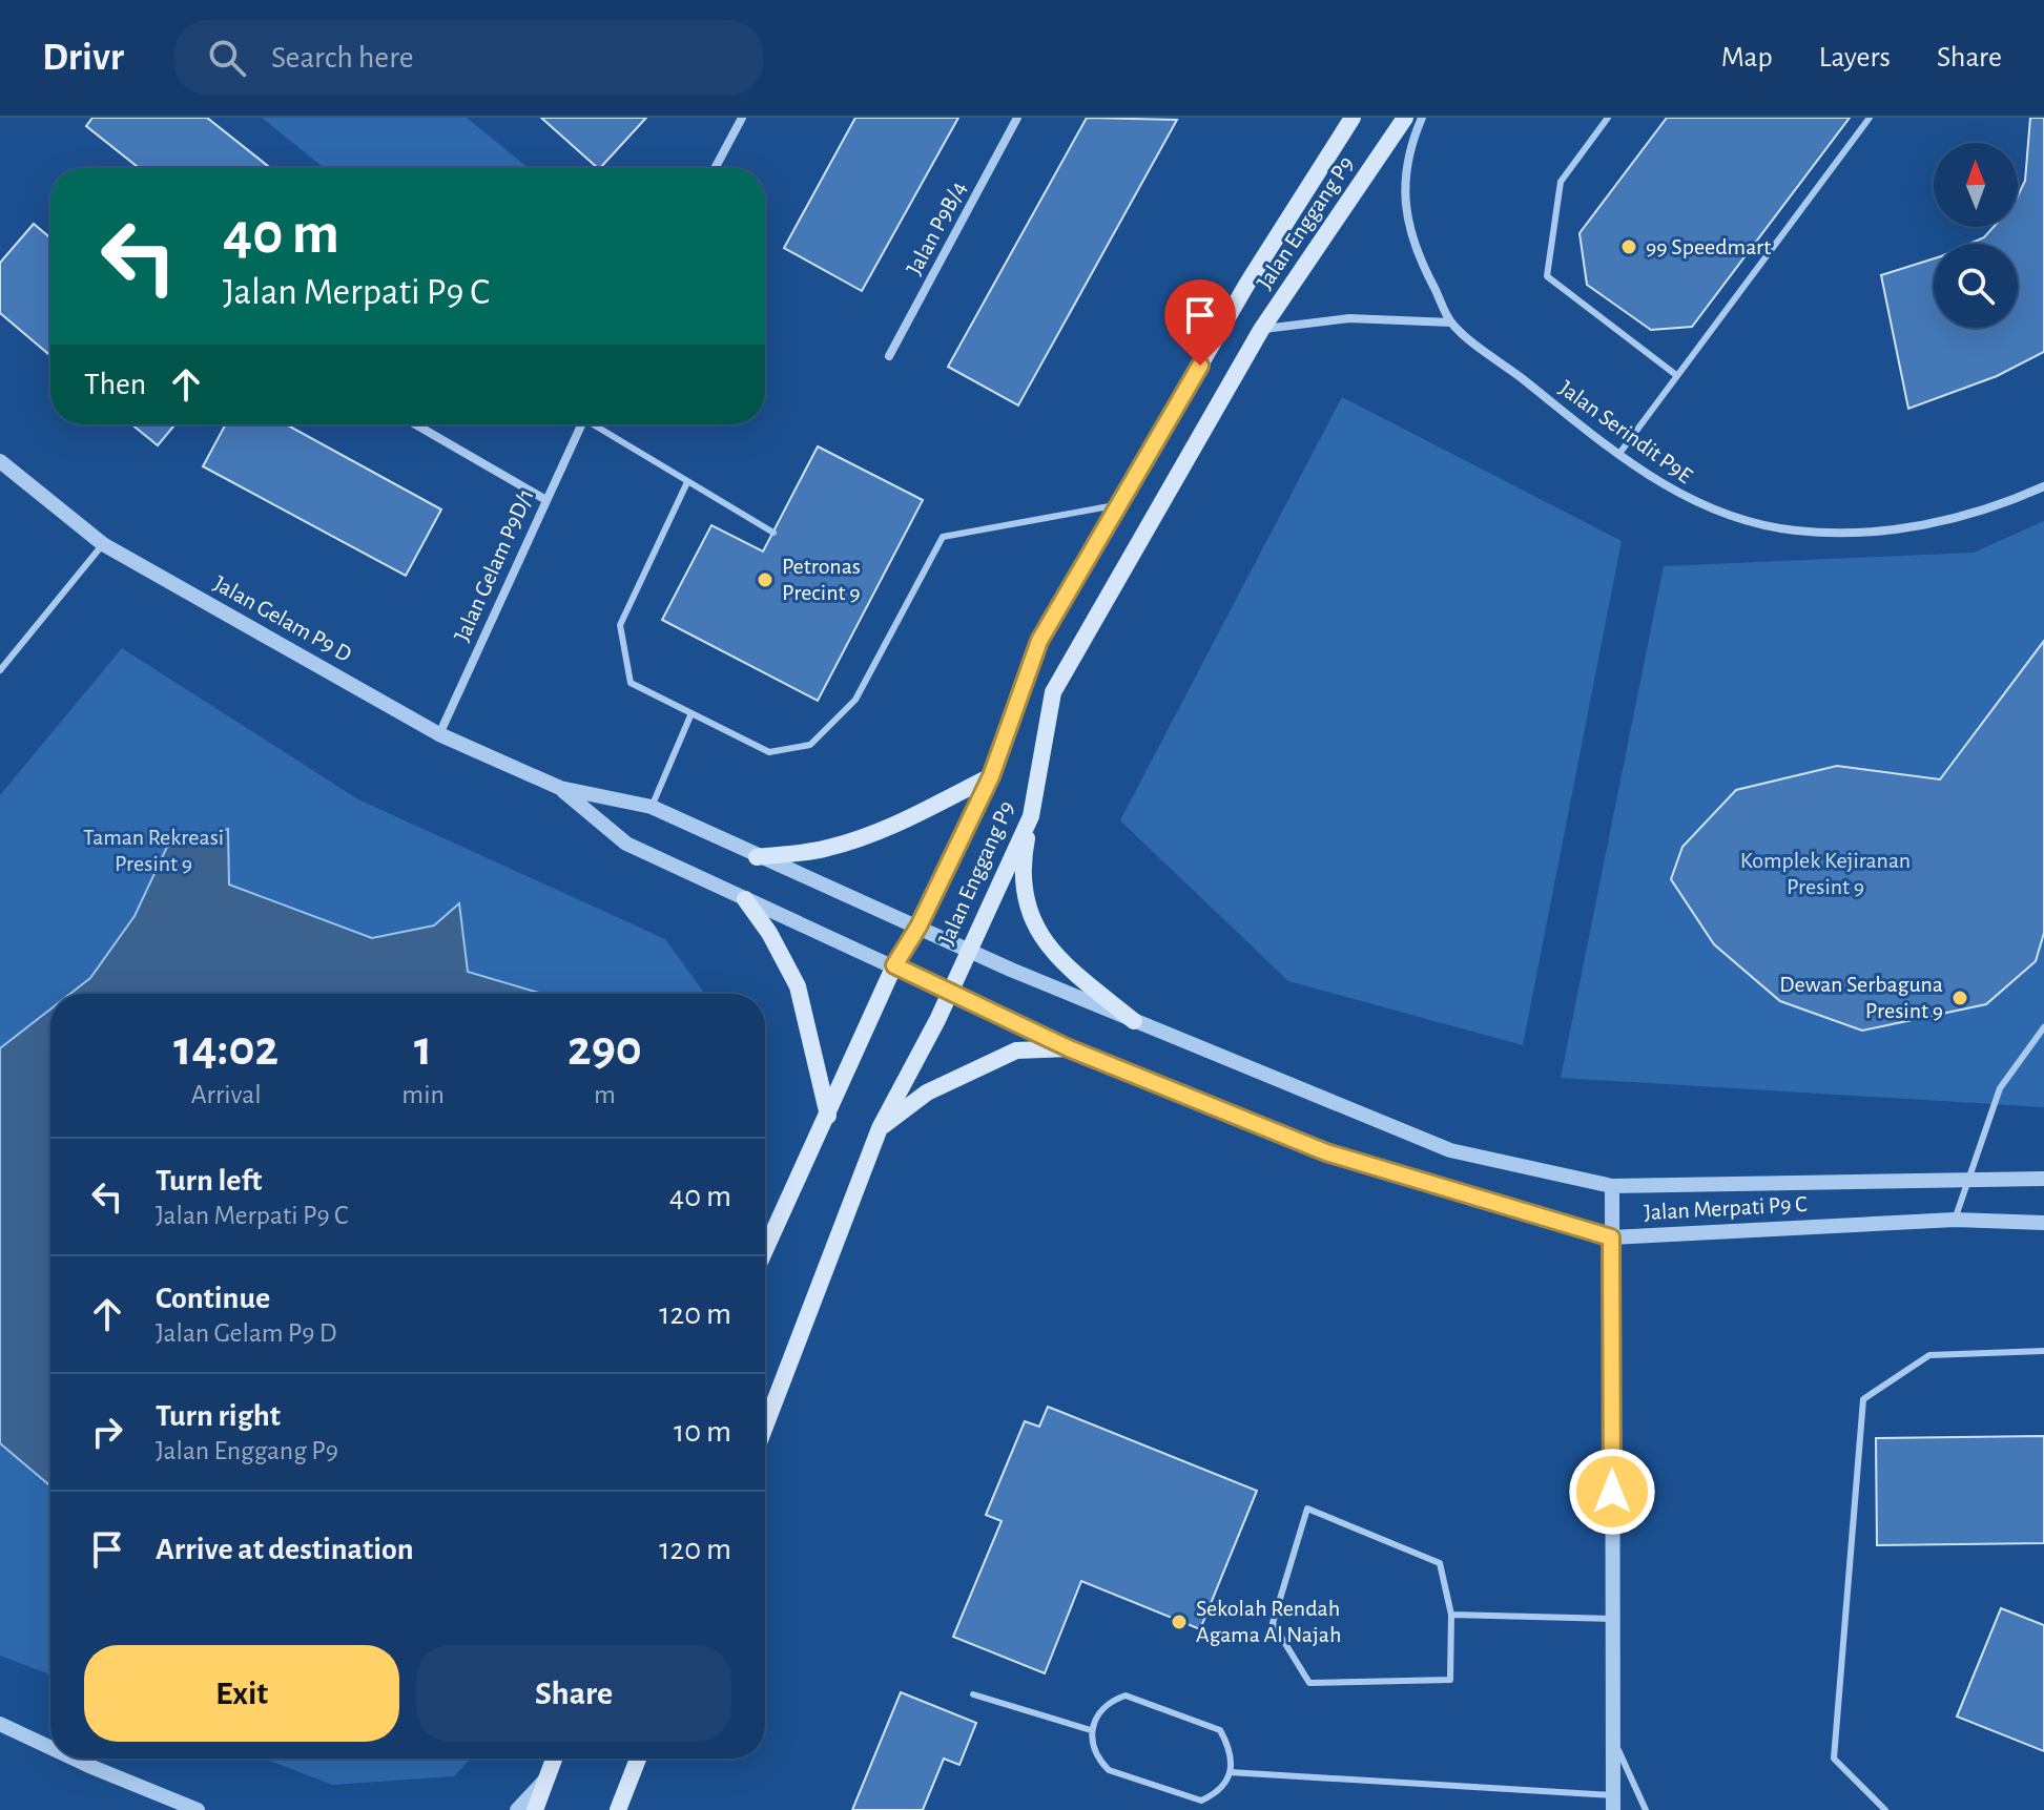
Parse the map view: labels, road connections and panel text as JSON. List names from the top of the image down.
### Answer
{
  "streets": {
    "main road": ["Jalan Enggang P9"],
    "street": [
      "Jalan P9B/4",
      "Jalan Serindit P9E",
      "Jalan Gelam P9D/1",
      "Jalan Gelam P9 D",
      "Jalan Merpati P9 C"
    ]
  },
  "crossings": [
    ["Jalan Enggang P9", "Jalan Gelam P9 D"],
    ["Jalan Enggang P9", "Jalan Merpati P9 C"],
    ["Jalan Gelam P9D/1", "Jalan Gelam P9 D"],
    ["Jalan Gelam P9 D", "Jalan Merpati P9 C"]
  ],
  "parks": ["Taman Rekreasi Presint 9", "Komplek Kejiranan Presint 9"],
  "places": [
    "99 Speedmart",
    "Petronas Precint 9",
    "Dewan Serbaguna Presint 9",
    "Sekolah Rendah Agama Al Najah"
  ],
  "north": "top",
  "page": {
    "header": "Drivr",
    "search": "Search here",
    "nav": ["Map", "Layers", "Share"],
    "turn": ["40 m", "Jalan Merpati P9 C"],
    "then": "Then",
    "eta": [
      "14:02",
      "Arrival",
      "1",
      "min",
      "290",
      "m"
    ],
    "list": [
      {
        "name": "Turn left",
        "note": "Jalan Merpati P9 C",
        "value": "40 m"
      },
      {
        "name": "Continue",
        "note": "Jalan Gelam P9 D",
        "value": "120 m"
      },
      {
        "name": "Turn right",
        "note": "Jalan Enggang P9",
        "value": "10 m"
      },
      {
        "name": "Arrive at destination",
        "value": "120 m"
      }
    ],
    "buttons": ["Exit", "Share"]
  }
}
